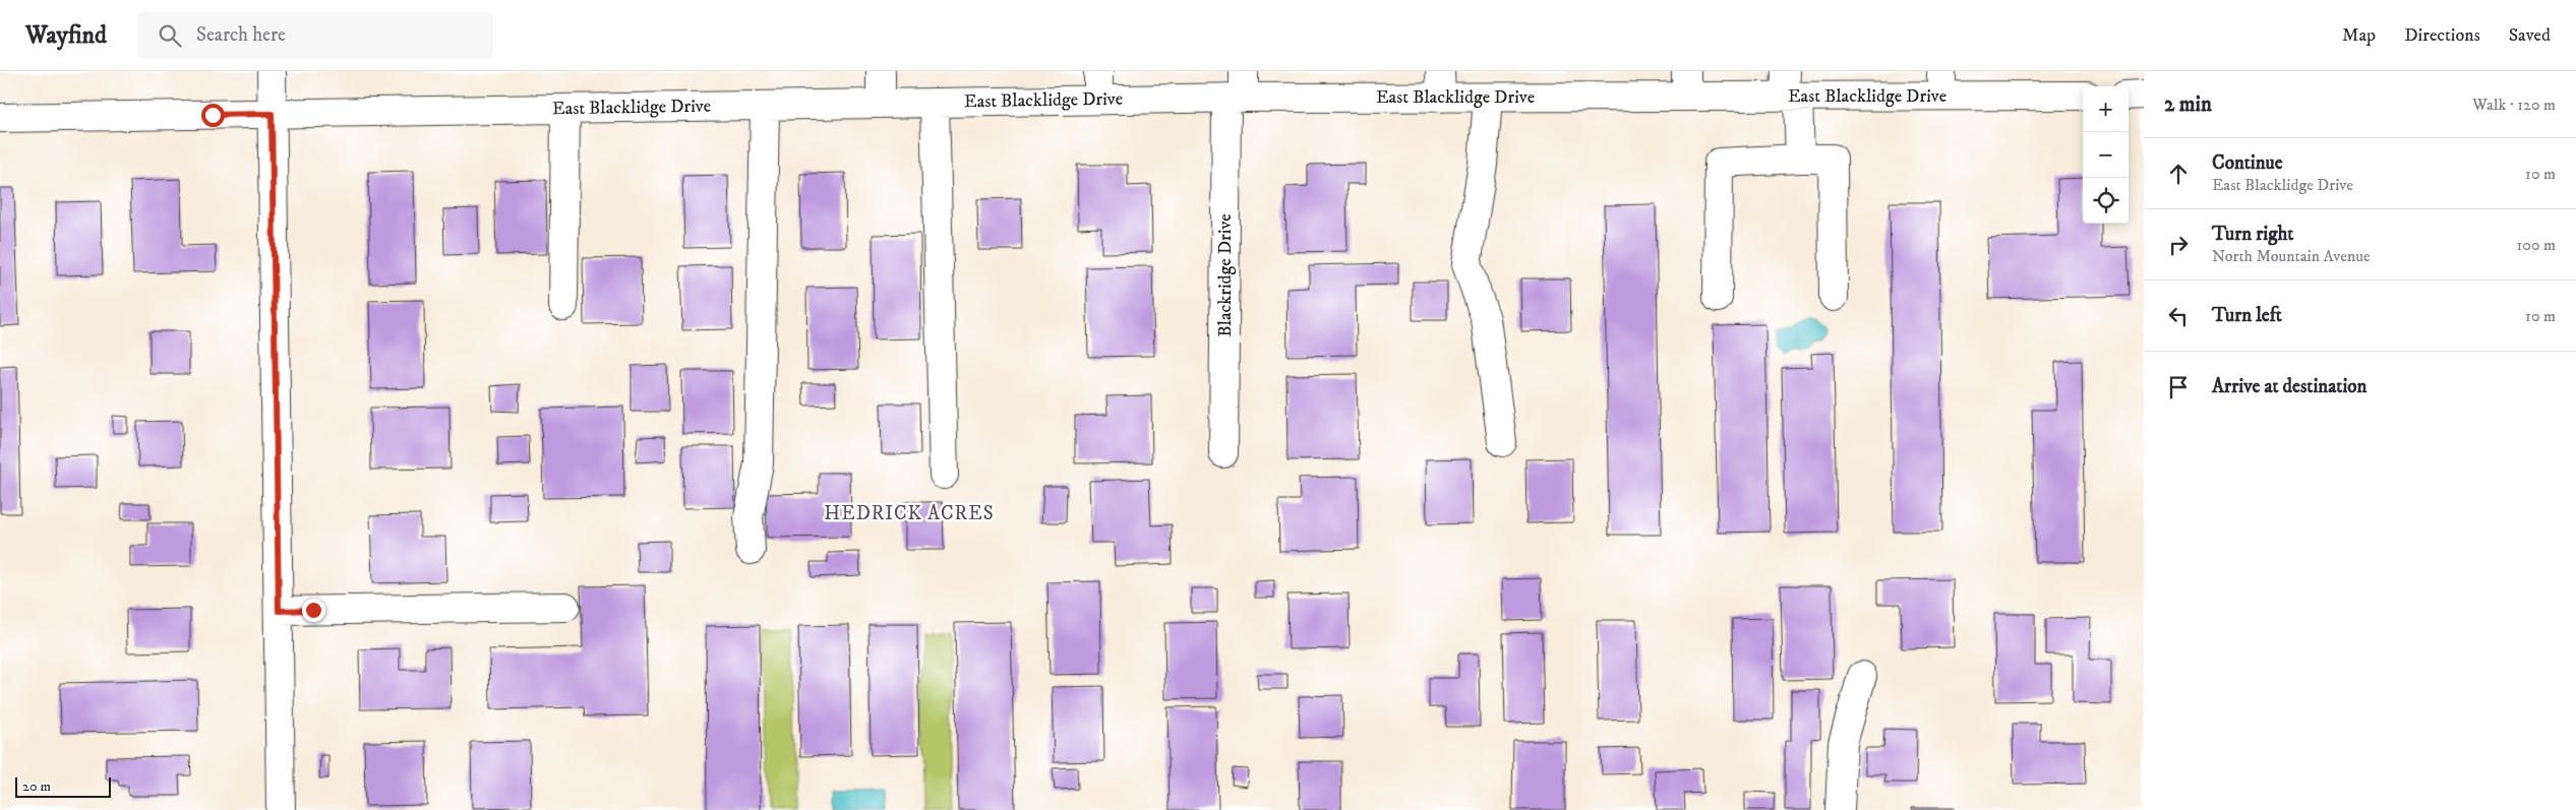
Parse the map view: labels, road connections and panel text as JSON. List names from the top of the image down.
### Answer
{
  "streets": {
    "street": ["East Blacklidge Drive", "Blackridge Drive"]
  },
  "crossings": [
    ["East Blacklidge Drive", "Blackridge Drive"]
  ],
  "districts": ["HEDRICK ACRES"],
  "scale_bar": "20 m",
  "page": {
    "header": "Wayfind",
    "search": "Search here",
    "nav": ["Map", "Directions", "Saved"],
    "heading": ["2 min", "Walk · 120 m"],
    "map_buttons": ["+", "−"],
    "list": [
      ["Continue", "East Blacklidge Drive", "10 m"],
      ["Turn right", "North Mountain Avenue", "100 m"],
      ["Turn left", "10 m"],
      "Arrive at destination"
    ],
    "scale": "20 m"
  }
}
